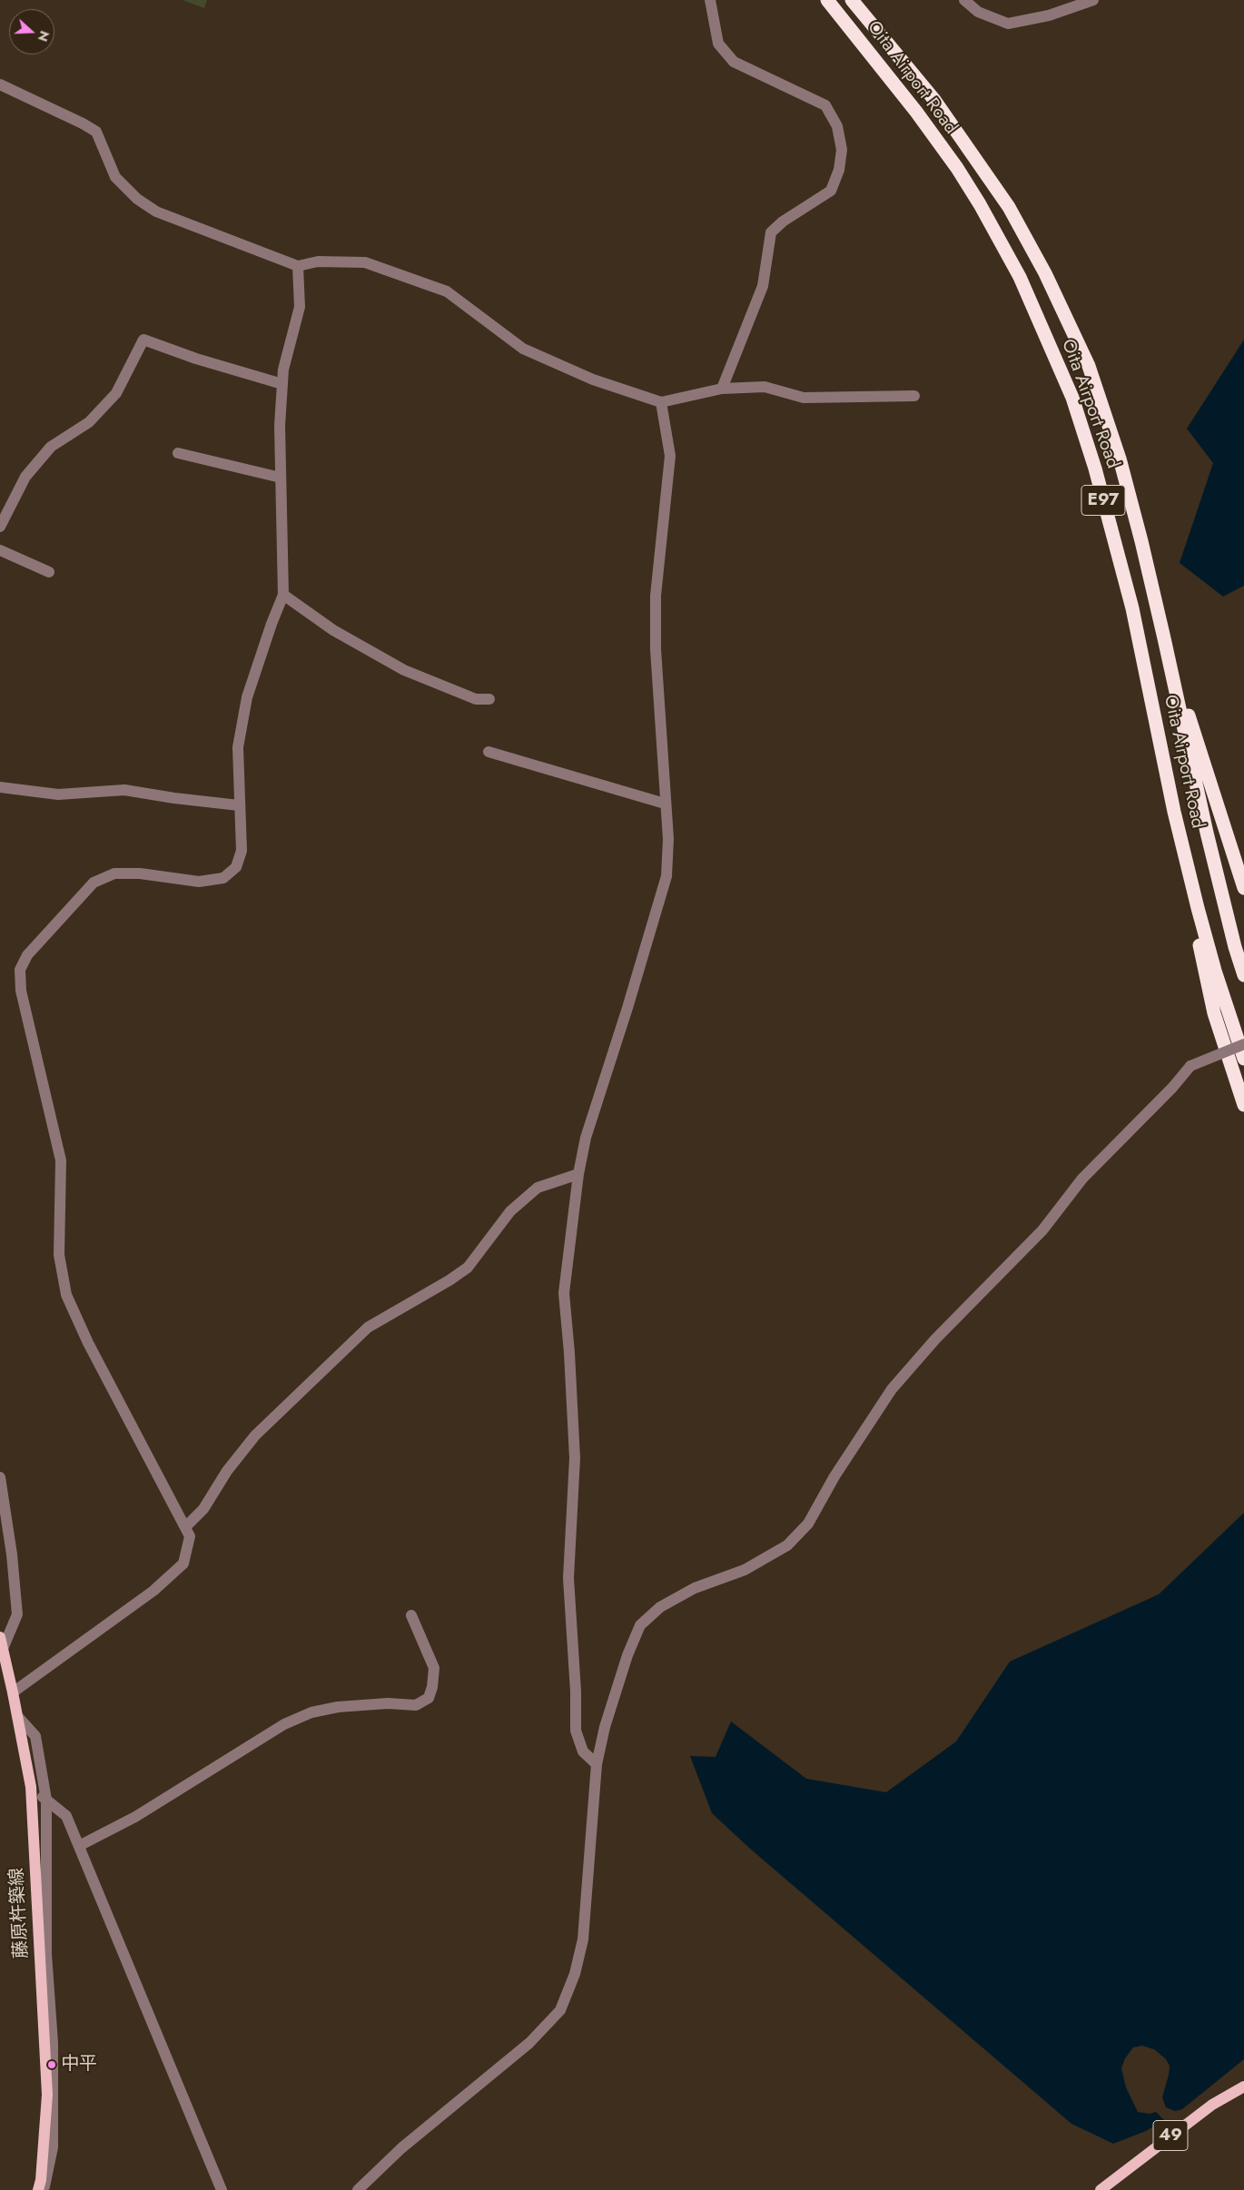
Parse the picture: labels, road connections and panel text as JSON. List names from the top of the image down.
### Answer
{
  "streets": {
    "highway": ["Oita Airport Road", "E97"],
    "main road": ["藤原杵築線", "49"]
  },
  "places": ["中平"],
  "north": "right"
}
